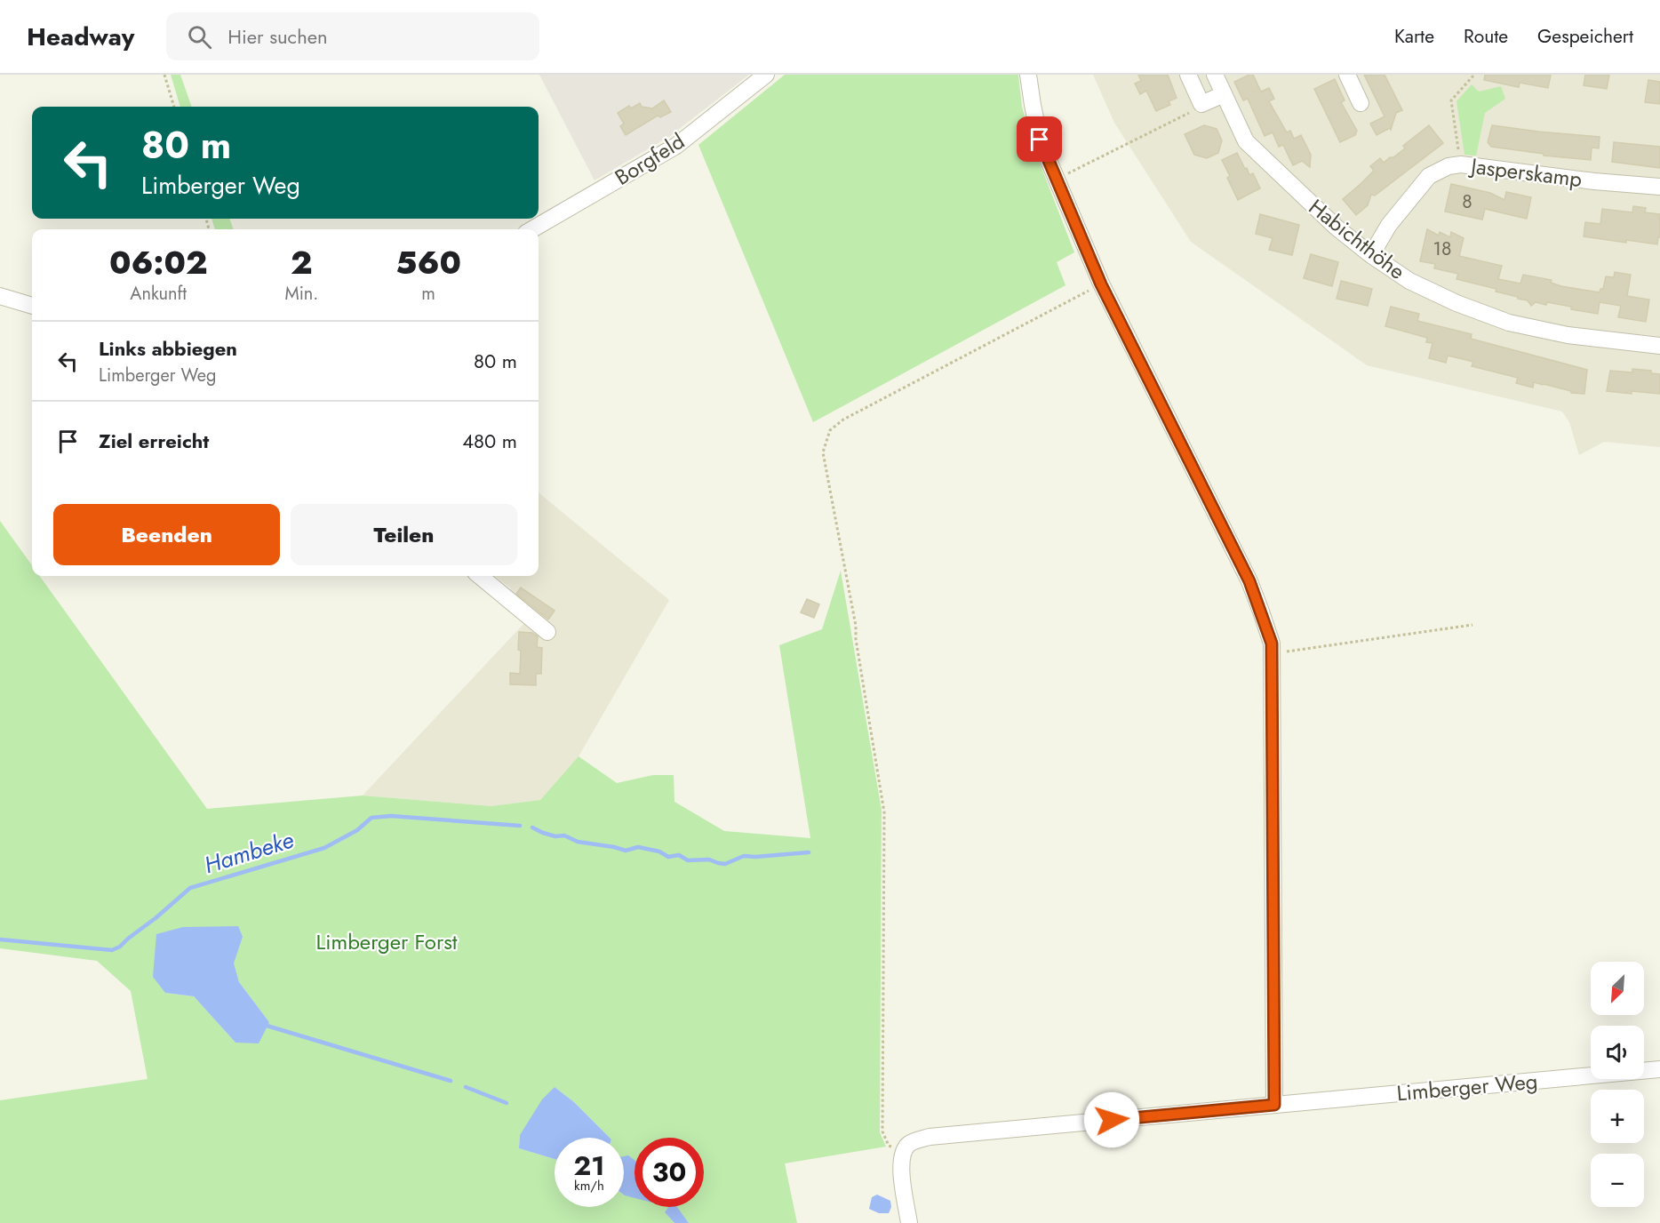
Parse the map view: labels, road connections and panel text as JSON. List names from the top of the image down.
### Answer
{
  "streets": {
    "street": [
      "Borgfeld",
      "Jasperskamp",
      "Habichthöhe",
      "Limberger Weg"
    ]
  },
  "crossings": [
    ["Jasperskamp", "Habichthöhe"]
  ],
  "water": ["Hambeke"],
  "parks": ["Limberger Forst"],
  "house_numbers": ["8", "18"],
  "north": "bottom left",
  "page": {
    "header": "Headway",
    "search": "Hier suchen",
    "nav": ["Karte", "Route", "Gespeichert"],
    "turn": ["80 m", "Limberger Weg"],
    "eta": [
      "06:02",
      "Ankunft",
      "2",
      "Min.",
      "560",
      "m"
    ],
    "list": [
      {
        "name": "Links abbiegen",
        "note": "Limberger Weg",
        "value": "80 m"
      },
      {
        "name": "Ziel erreicht",
        "value": "480 m"
      }
    ],
    "buttons": ["Beenden", "Teilen"],
    "map_buttons": ["+", "−"],
    "speed": "21 km/h",
    "limit": "30"
  }
}
